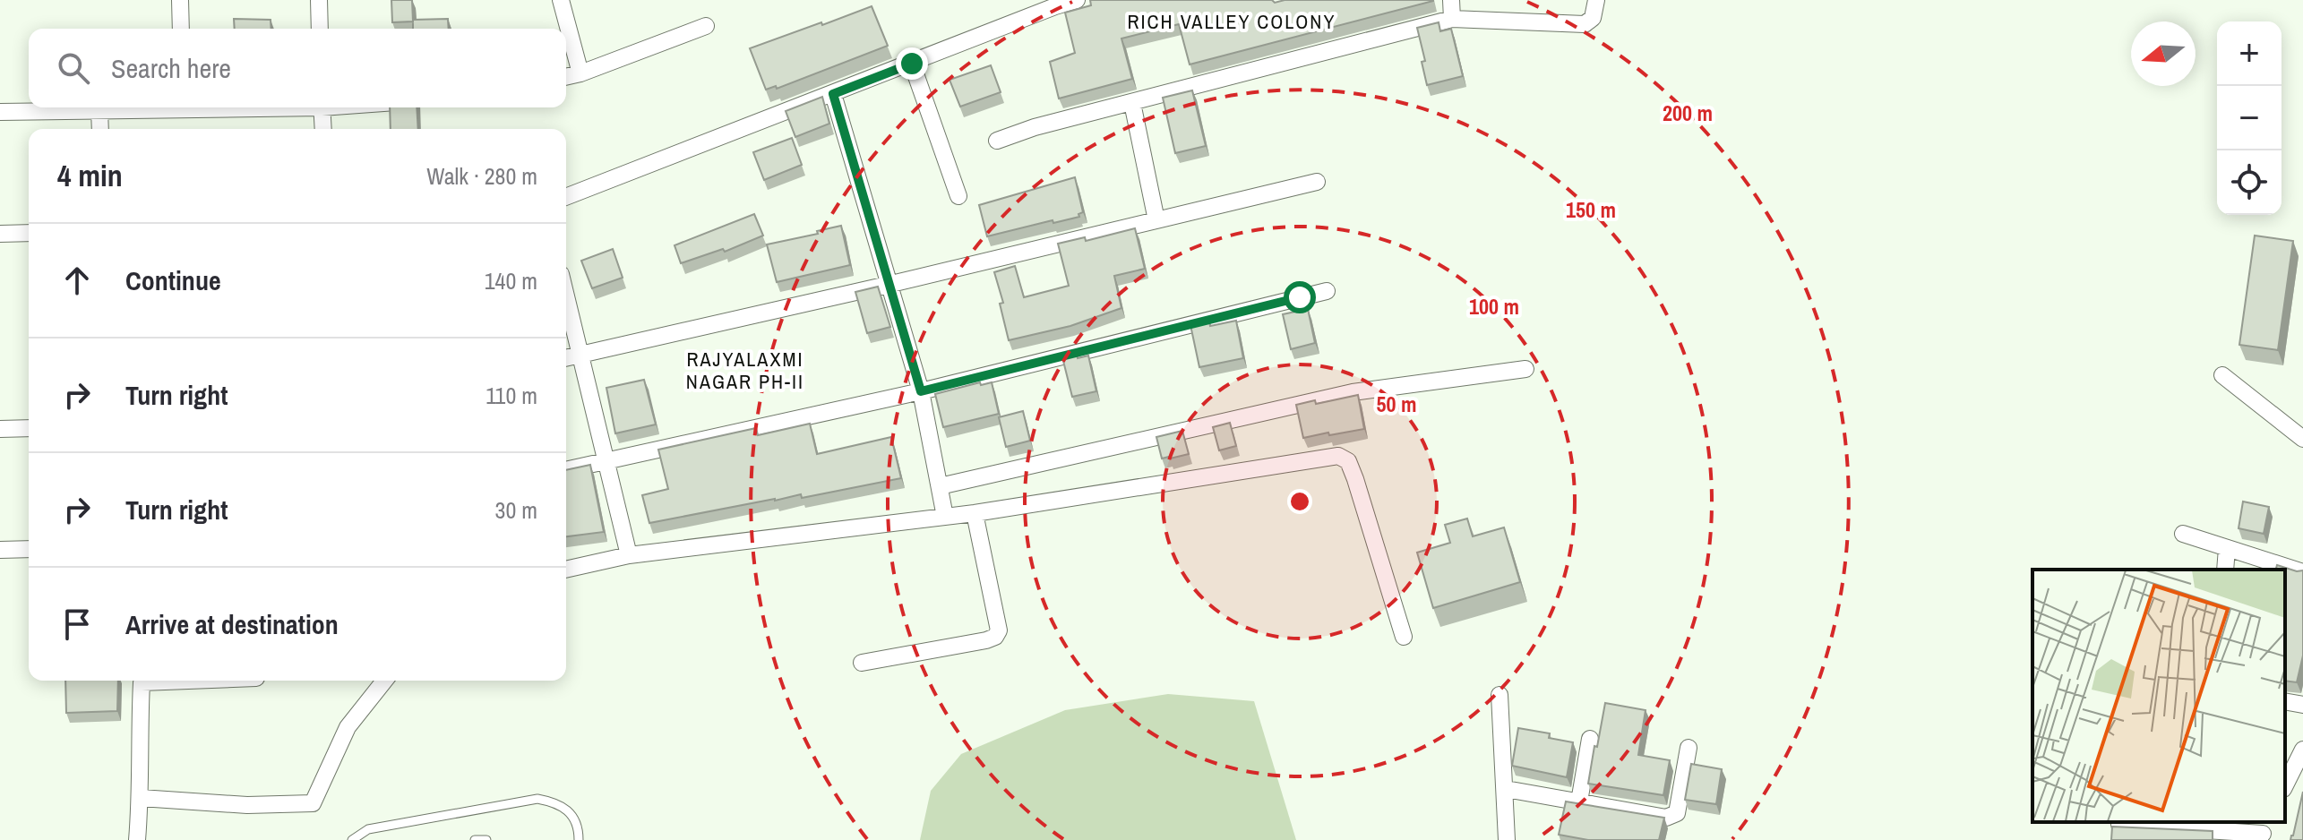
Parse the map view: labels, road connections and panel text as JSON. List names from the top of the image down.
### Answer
{
  "districts": ["RICH VALLEY COLONY", "RAJYALAXMI NAGAR PH-II"],
  "north": "left",
  "page": {
    "map_buttons": ["+", "−"],
    "search": "Search here",
    "heading": ["4 min", "Walk · 280 m"],
    "list": [
      ["Continue", "140 m"],
      ["Turn right", "110 m"],
      ["Turn right", "30 m"],
      "Arrive at destination"
    ]
  },
  "rings": [
    "200 m",
    "150 m",
    "100 m",
    "50 m"
  ]
}
